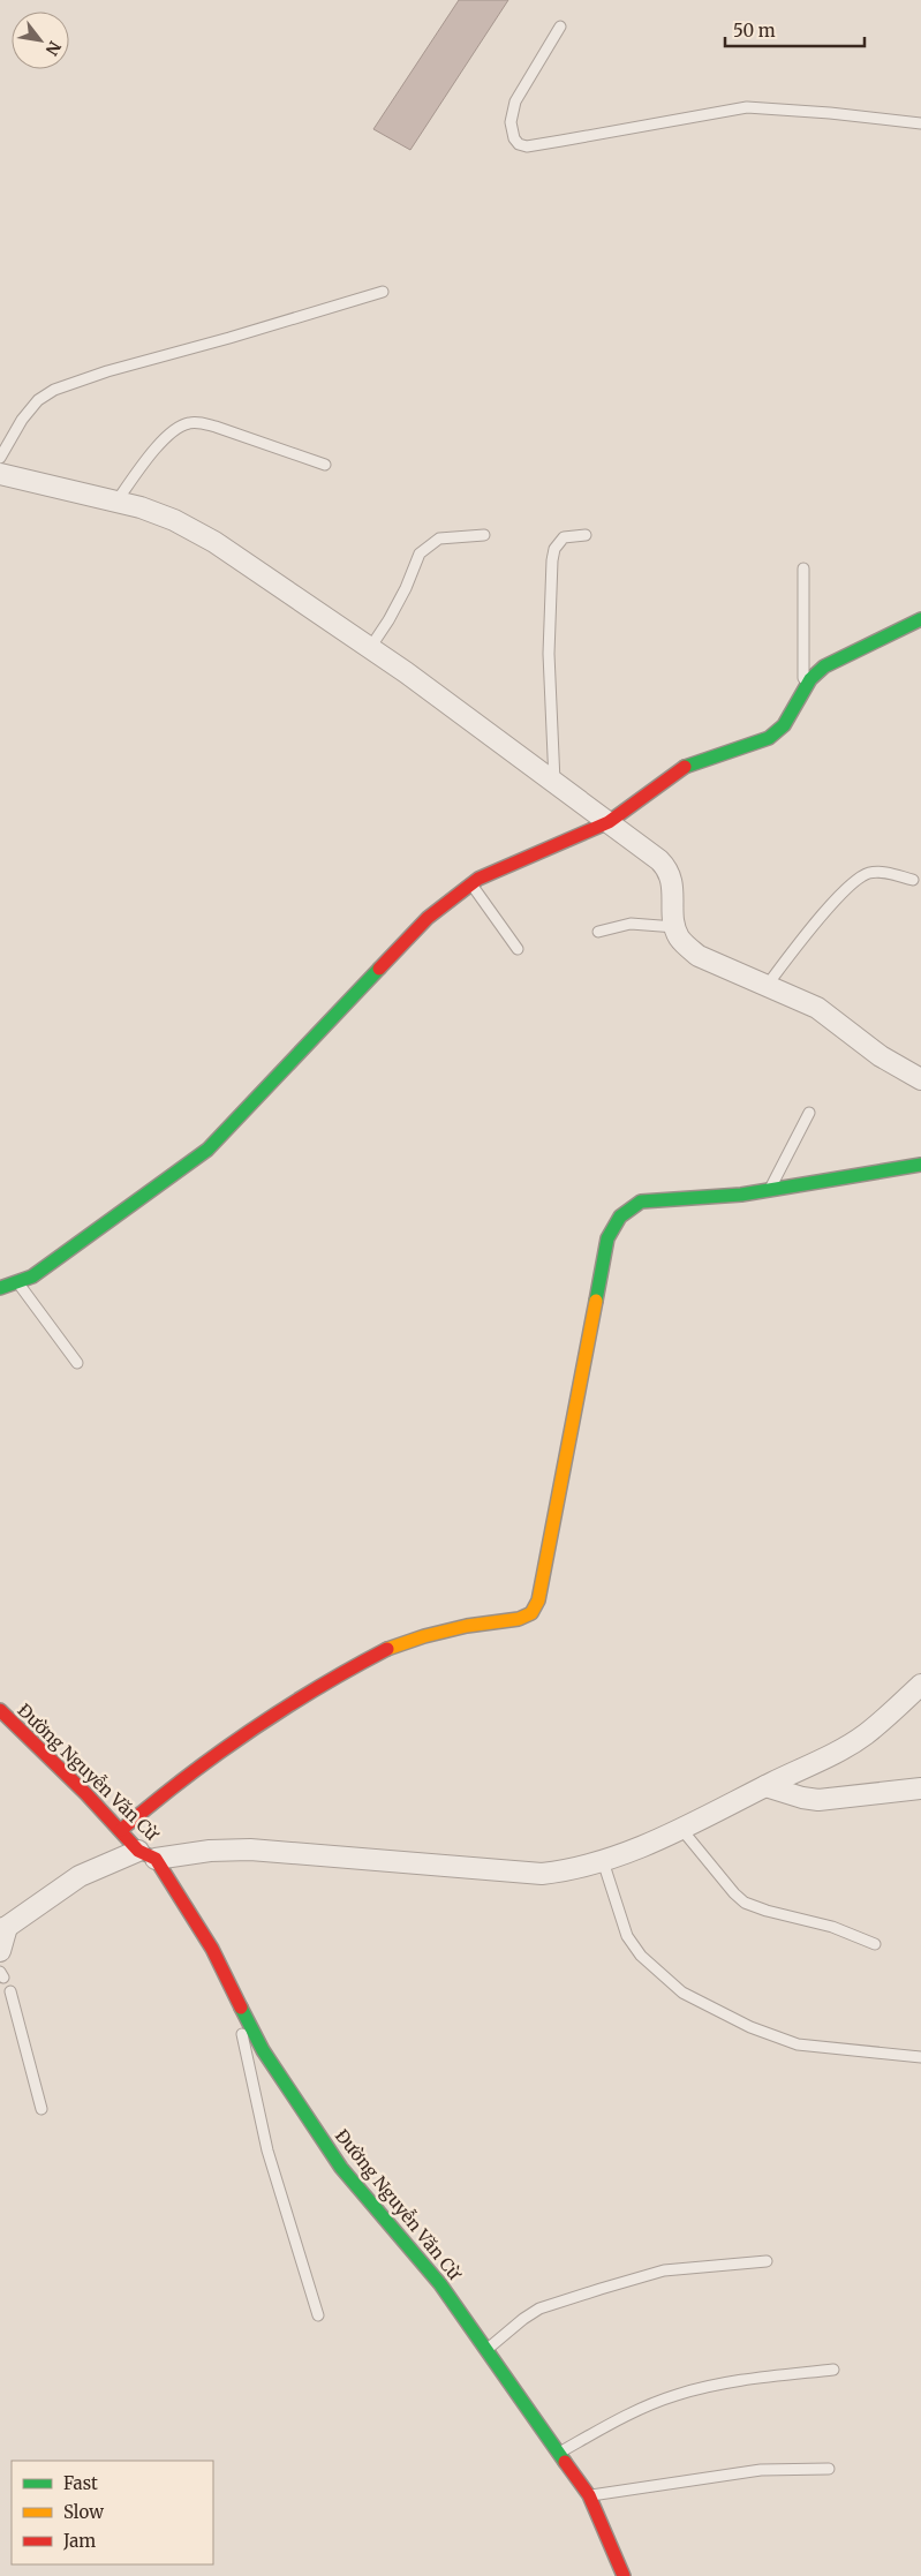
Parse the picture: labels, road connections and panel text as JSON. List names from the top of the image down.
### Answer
{
  "streets": {
    "street": ["Đường Nguyễn Văn Cừ"]
  },
  "legend": ["Fast", "Slow", "Jam"],
  "scale_bar": "50 m",
  "north": "bottom right"
}
